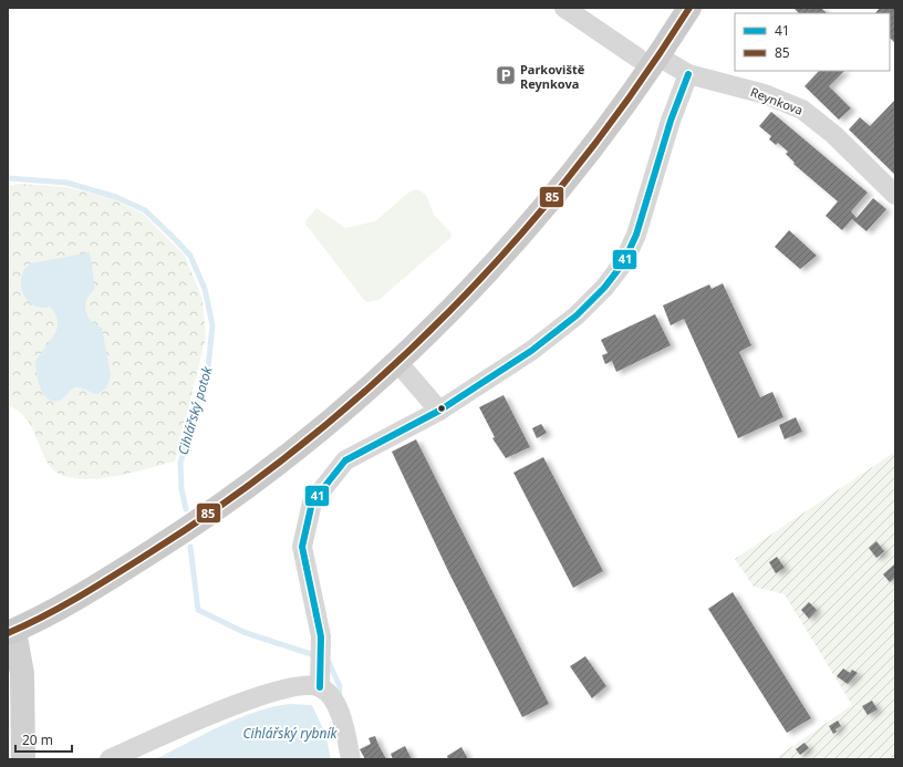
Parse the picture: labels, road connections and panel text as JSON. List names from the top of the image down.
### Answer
{
  "streets": {
    "street": ["Reynkova"]
  },
  "water": ["Cihlářský potok", "Cihlářský rybník"],
  "places": {
    "parking": ["Parkoviště Reynkova"]
  },
  "lines": ["transit line 85", "transit line 41"],
  "legend": ["41", "85"],
  "scale_bar": "20 m"
}
